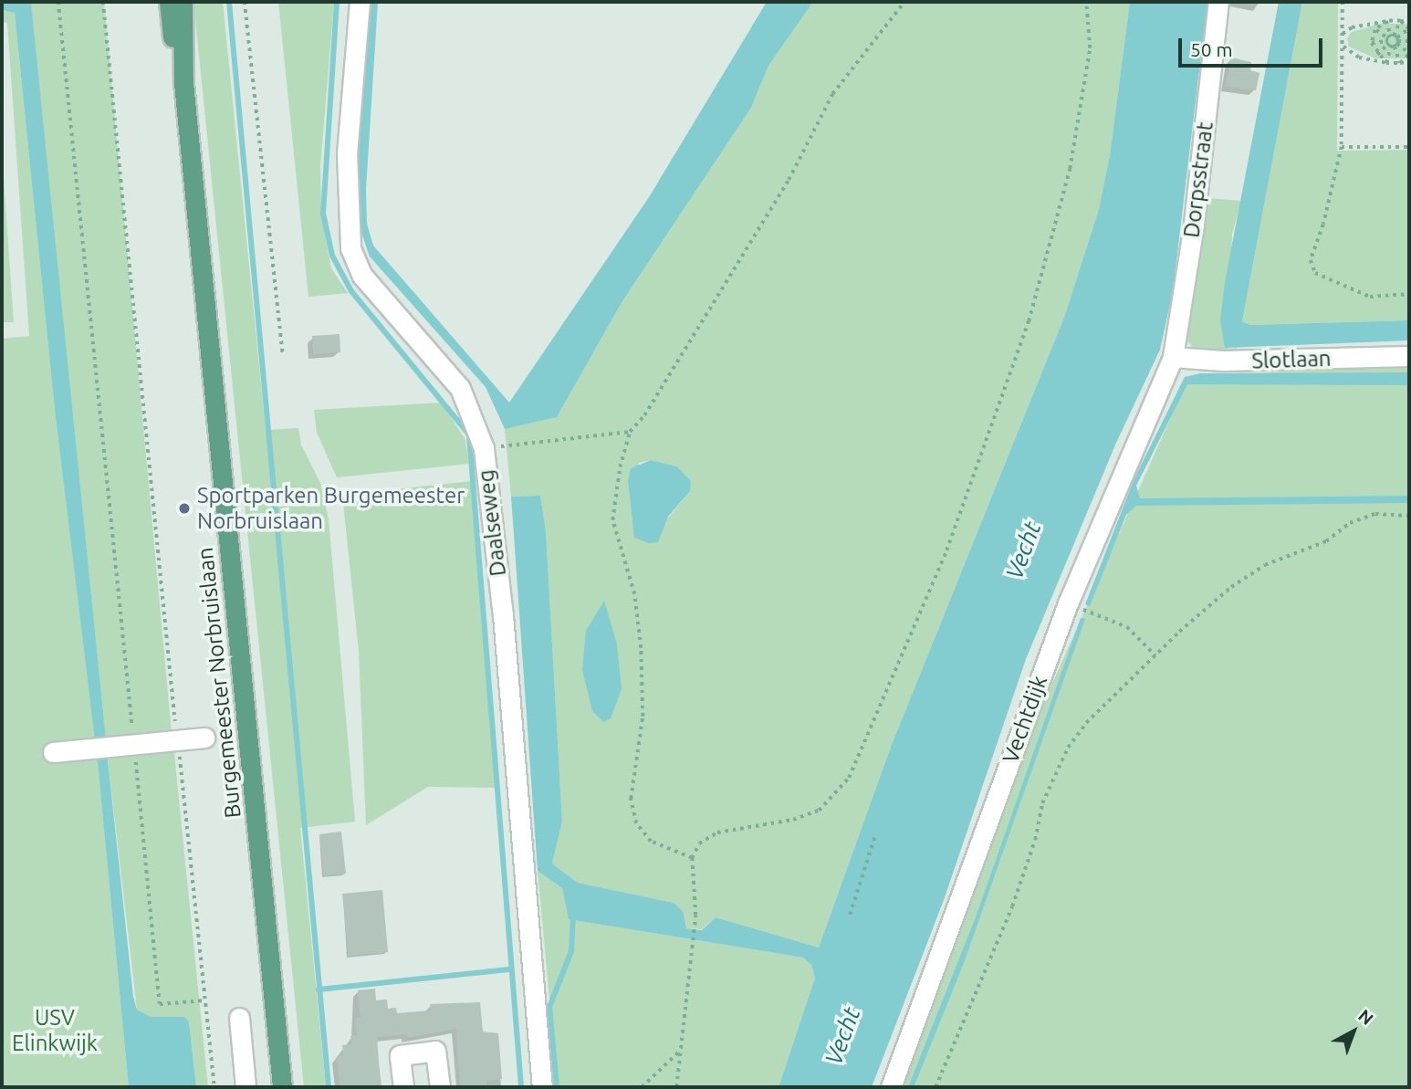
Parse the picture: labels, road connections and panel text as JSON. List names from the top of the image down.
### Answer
{
  "streets": {
    "main road": ["Burgemeester Norbruislaan"],
    "street": [
      "Dorpsstraat",
      "Slotlaan",
      "Daalseweg",
      "Vechtdijk"
    ]
  },
  "crossings": [
    ["Dorpsstraat", "Slotlaan"],
    ["Dorpsstraat", "Vechtdijk"],
    ["Slotlaan", "Vechtdijk"]
  ],
  "water": ["Vecht"],
  "parks": ["USV Elinkwijk"],
  "places": ["Sportparken Burgemeester Norbruislaan"],
  "scale_bar": "50 m",
  "north": "top right"
}
